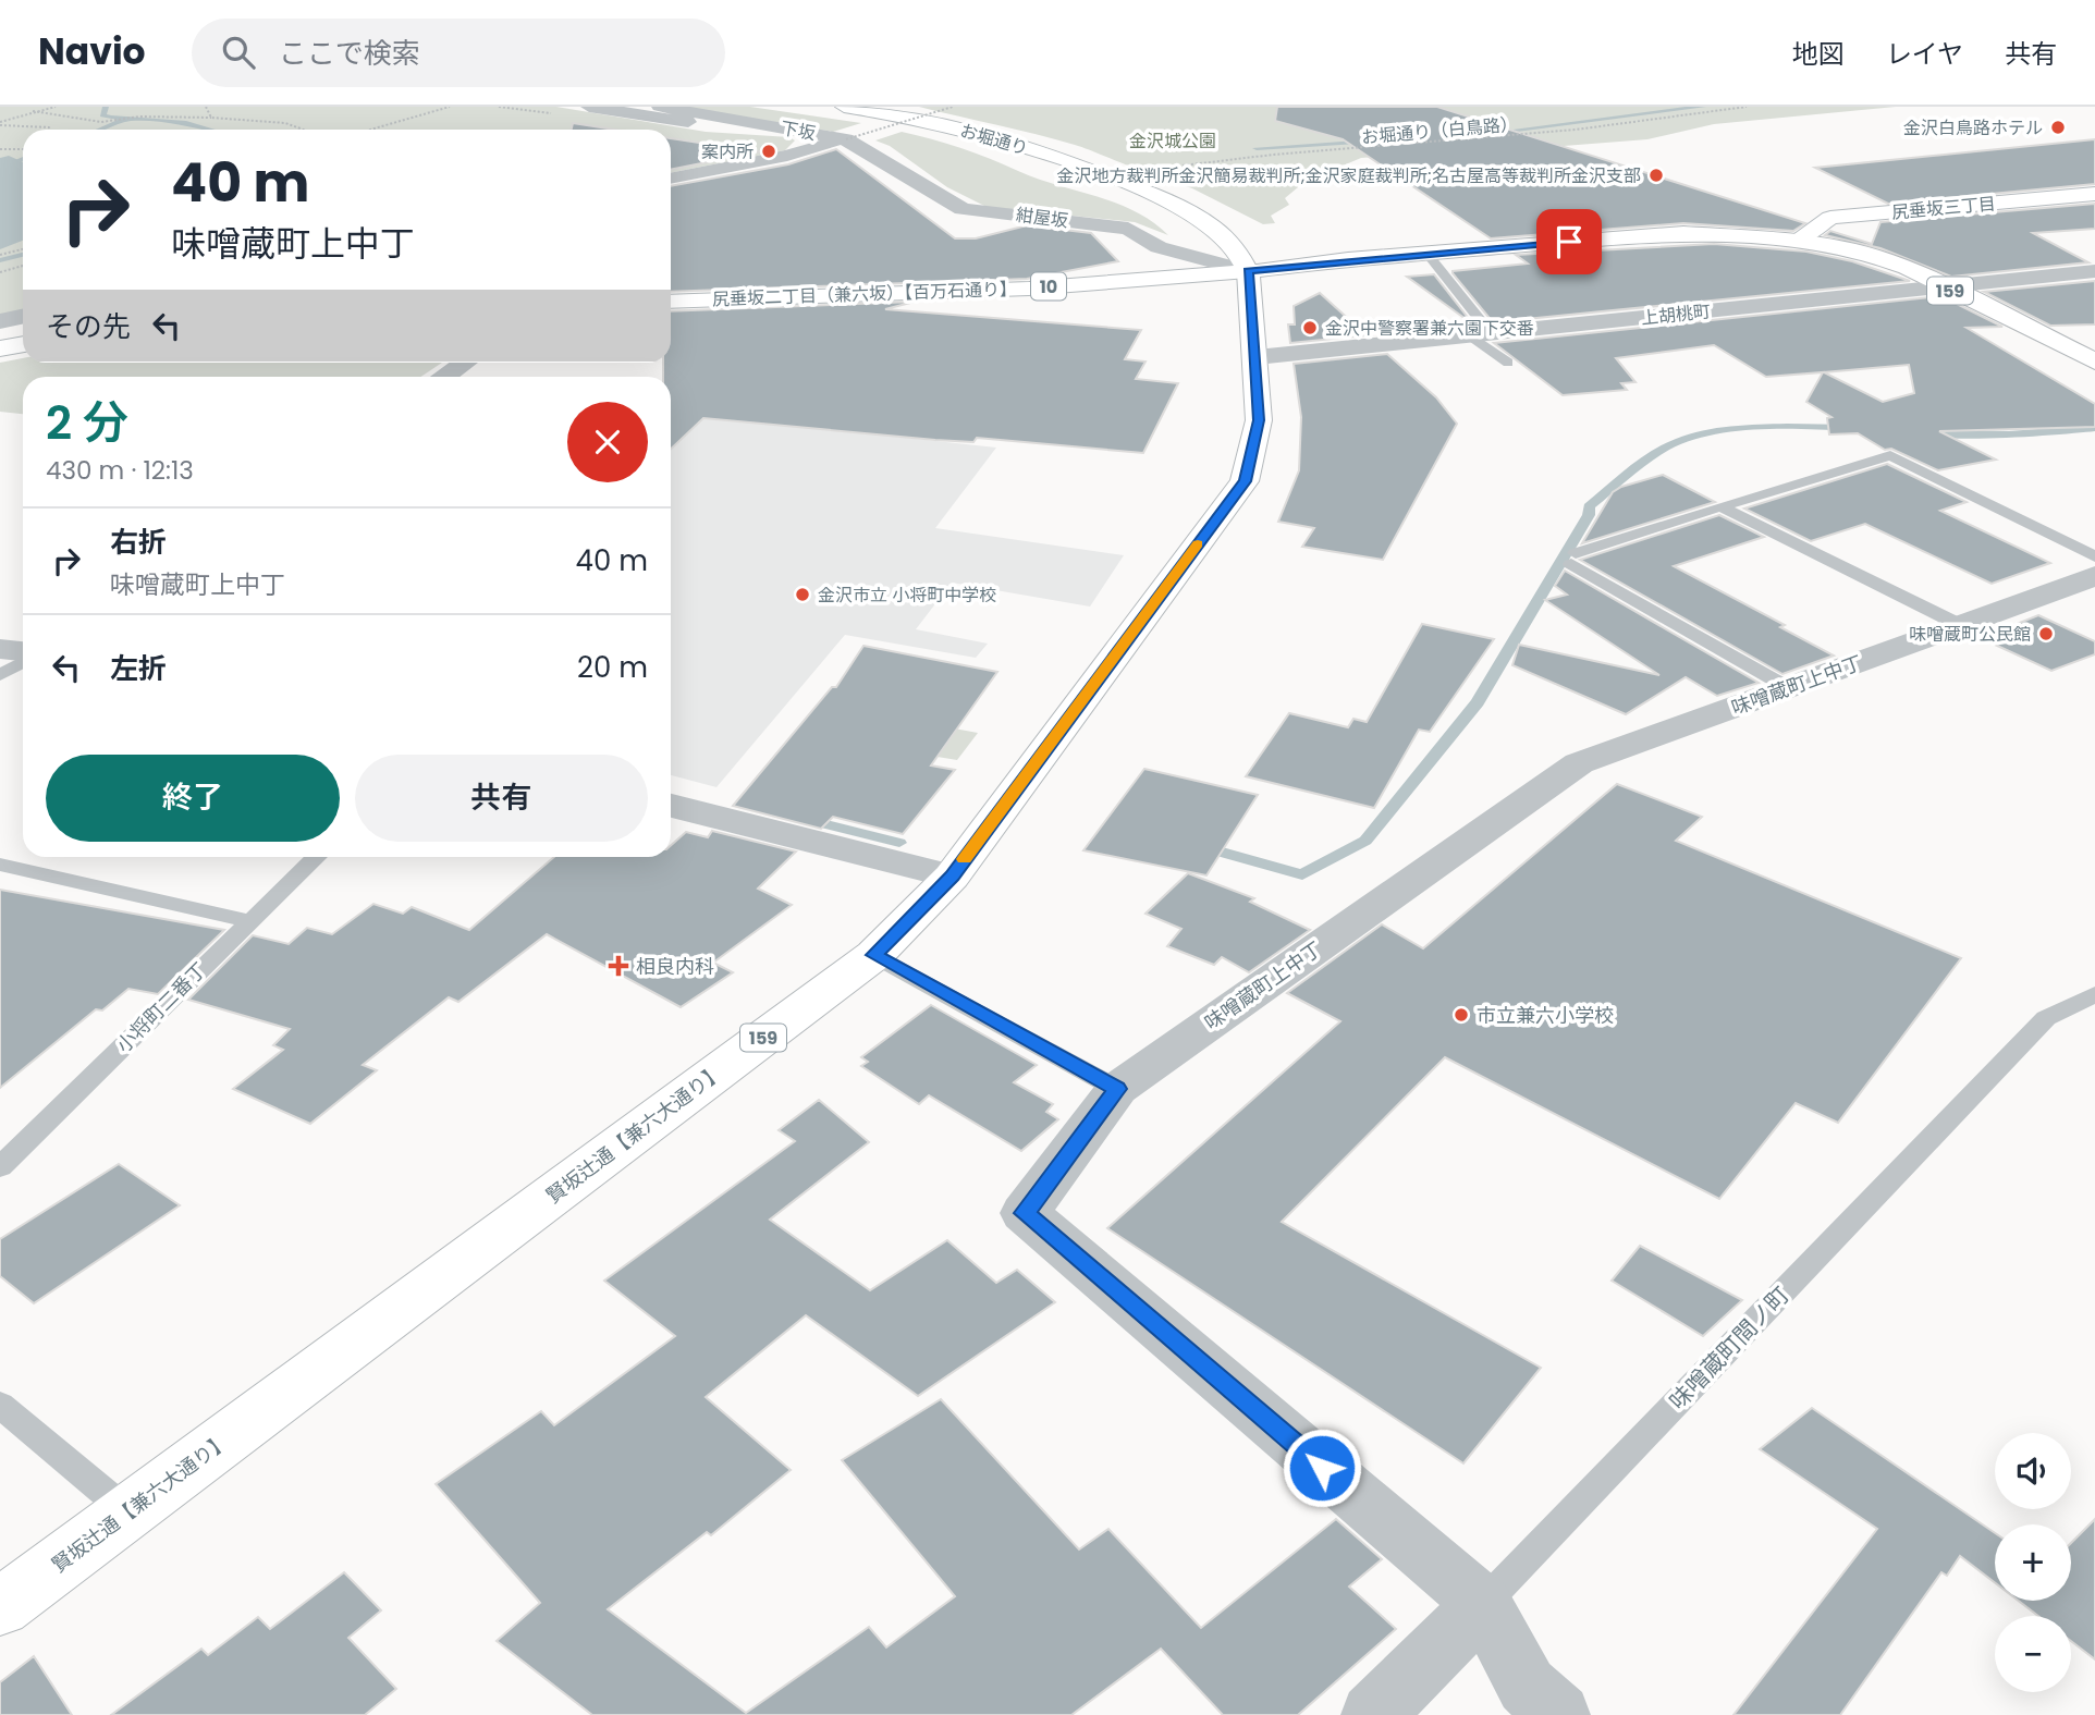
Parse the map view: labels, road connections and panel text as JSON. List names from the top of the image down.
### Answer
{
  "streets": {
    "main road": [
      "お堀通り",
      "尻垂坂三丁目",
      "10",
      "159",
      "尻垂坂二丁目（兼六坂）【百万石通り】",
      "賢坂辻通【兼六大通り】"
    ],
    "street": [
      "下坂",
      "紺屋坂",
      "上胡桃町",
      "味噌蔵町上中丁",
      "味噌蔵町間ノ町"
    ],
    "lane": ["小将町二番丁"],
    "path": ["お堀通り（白鳥路）"]
  },
  "crossings": [
    ["下坂", "紺屋坂"],
    ["お堀通り", "紺屋坂"],
    ["お堀通り", "159"],
    ["お堀通り", "尻垂坂二丁目（兼六坂）【百万石通り】"],
    ["お堀通り", "賢坂辻通【兼六大通り】"],
    ["尻垂坂三丁目", "159"],
    ["紺屋坂", "159"],
    ["紺屋坂", "尻垂坂二丁目（兼六坂）【百万石通り】"],
    ["紺屋坂", "賢坂辻通【兼六大通り】"],
    ["159", "尻垂坂二丁目（兼六坂）【百万石通り】"],
    ["159", "上胡桃町"],
    ["159", "賢坂辻通【兼六大通り】"],
    ["尻垂坂二丁目（兼六坂）【百万石通り】", "賢坂辻通【兼六大通り】"],
    ["上胡桃町", "賢坂辻通【兼六大通り】"],
    ["味噌蔵町上中丁", "味噌蔵町間ノ町"]
  ],
  "parks": ["金沢城公園"],
  "places": {
    "other": [
      "金沢白鳥路ホテル",
      "案内所",
      "金沢地方裁判所金沢簡易裁判所;金沢家庭裁判所;名古屋高等裁判所金沢支部",
      "金沢中警察署兼六園下交番",
      "金沢市立 小将町中学校",
      "味噌蔵町公民館",
      "市立兼六小学校"
    ],
    "health": ["相良内科"]
  },
  "page": {
    "header": "Navio",
    "search": "ここで検索",
    "nav": ["地図", "レイヤ", "共有"],
    "turn": ["40 m", "味噌蔵町上中丁"],
    "then": "その先",
    "heading": ["2 分", "430 m · 12:13"],
    "list": [
      {
        "name": "右折",
        "note": "味噌蔵町上中丁",
        "value": "40 m"
      },
      {
        "name": "左折",
        "value": "20 m"
      }
    ],
    "buttons": ["終了", "共有"],
    "map_buttons": ["+", "−"]
  }
}
